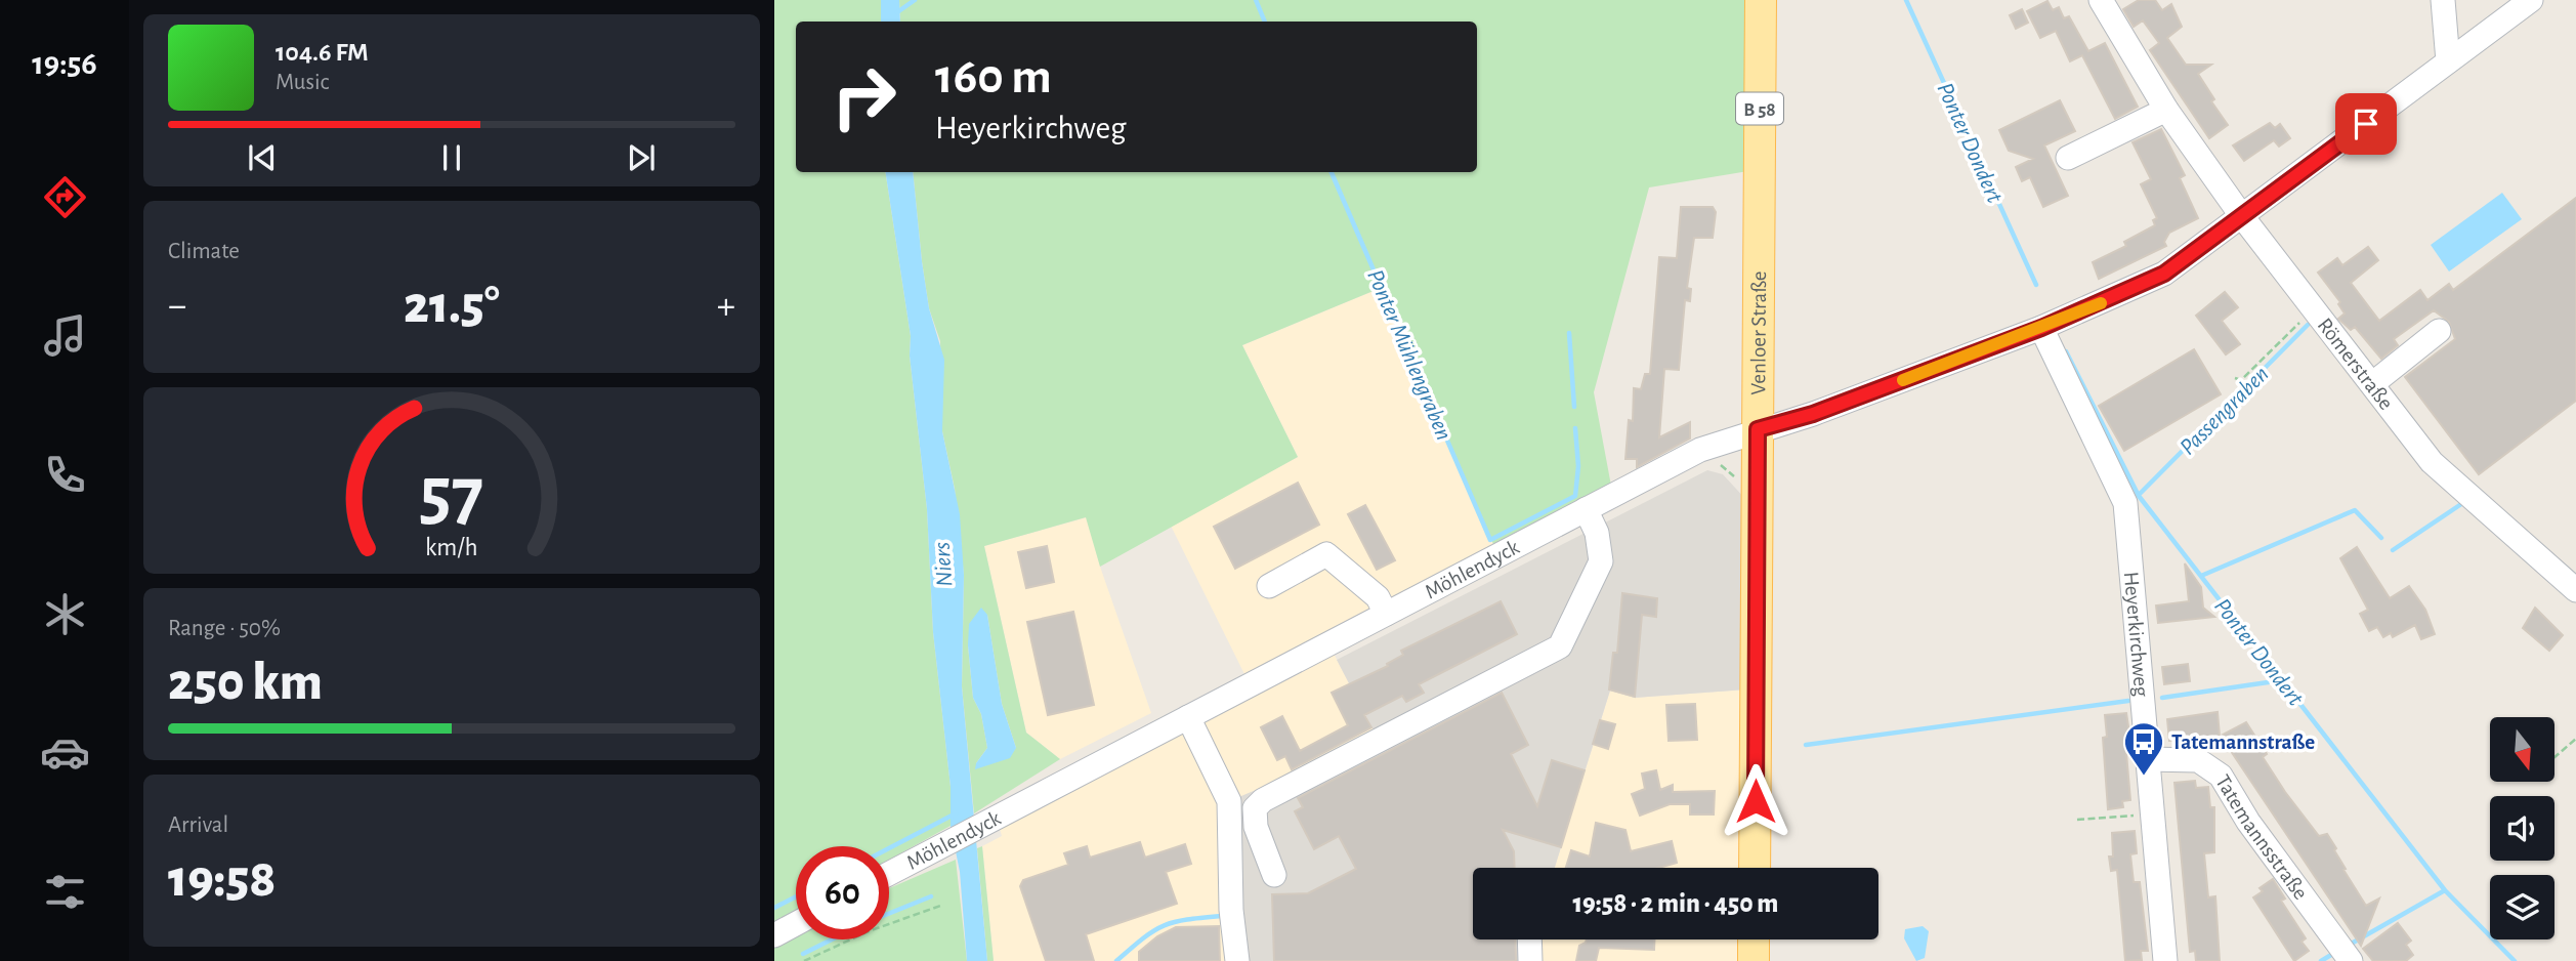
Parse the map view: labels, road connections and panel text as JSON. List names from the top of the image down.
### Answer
{
  "streets": {
    "main road": ["B 58", "Venloer Straße"],
    "street": [
      "Römerstraße",
      "Möhlendyck",
      "Heyerkirchweg",
      "Tatemannsstraße"
    ]
  },
  "crossings": [
    ["Venloer Straße", "Möhlendyck"],
    ["Heyerkirchweg", "Tatemannsstraße"]
  ],
  "water": [
    "Ponter Dondert",
    "Ponter Mühlengraben",
    "Passengraben",
    "Niers"
  ],
  "places": {
    "bus stop": ["Tatemannstraße"]
  },
  "north": "bottom",
  "page": {
    "tabs": "19:56",
    "turn": ["160 m", "Heyerkirchweg"],
    "song": ["104.6 FM", "Music"],
    "tile": [
      "Climate",
      ["Range · 50%", "250 km"],
      ["Arrival", "19:58"]
    ],
    "heat": ["−", "21.5°", "+"],
    "limit": "60",
    "trip": "19:58 · 2 min · 450 m",
    "gauge": ["57", "km/h"]
  }
}
